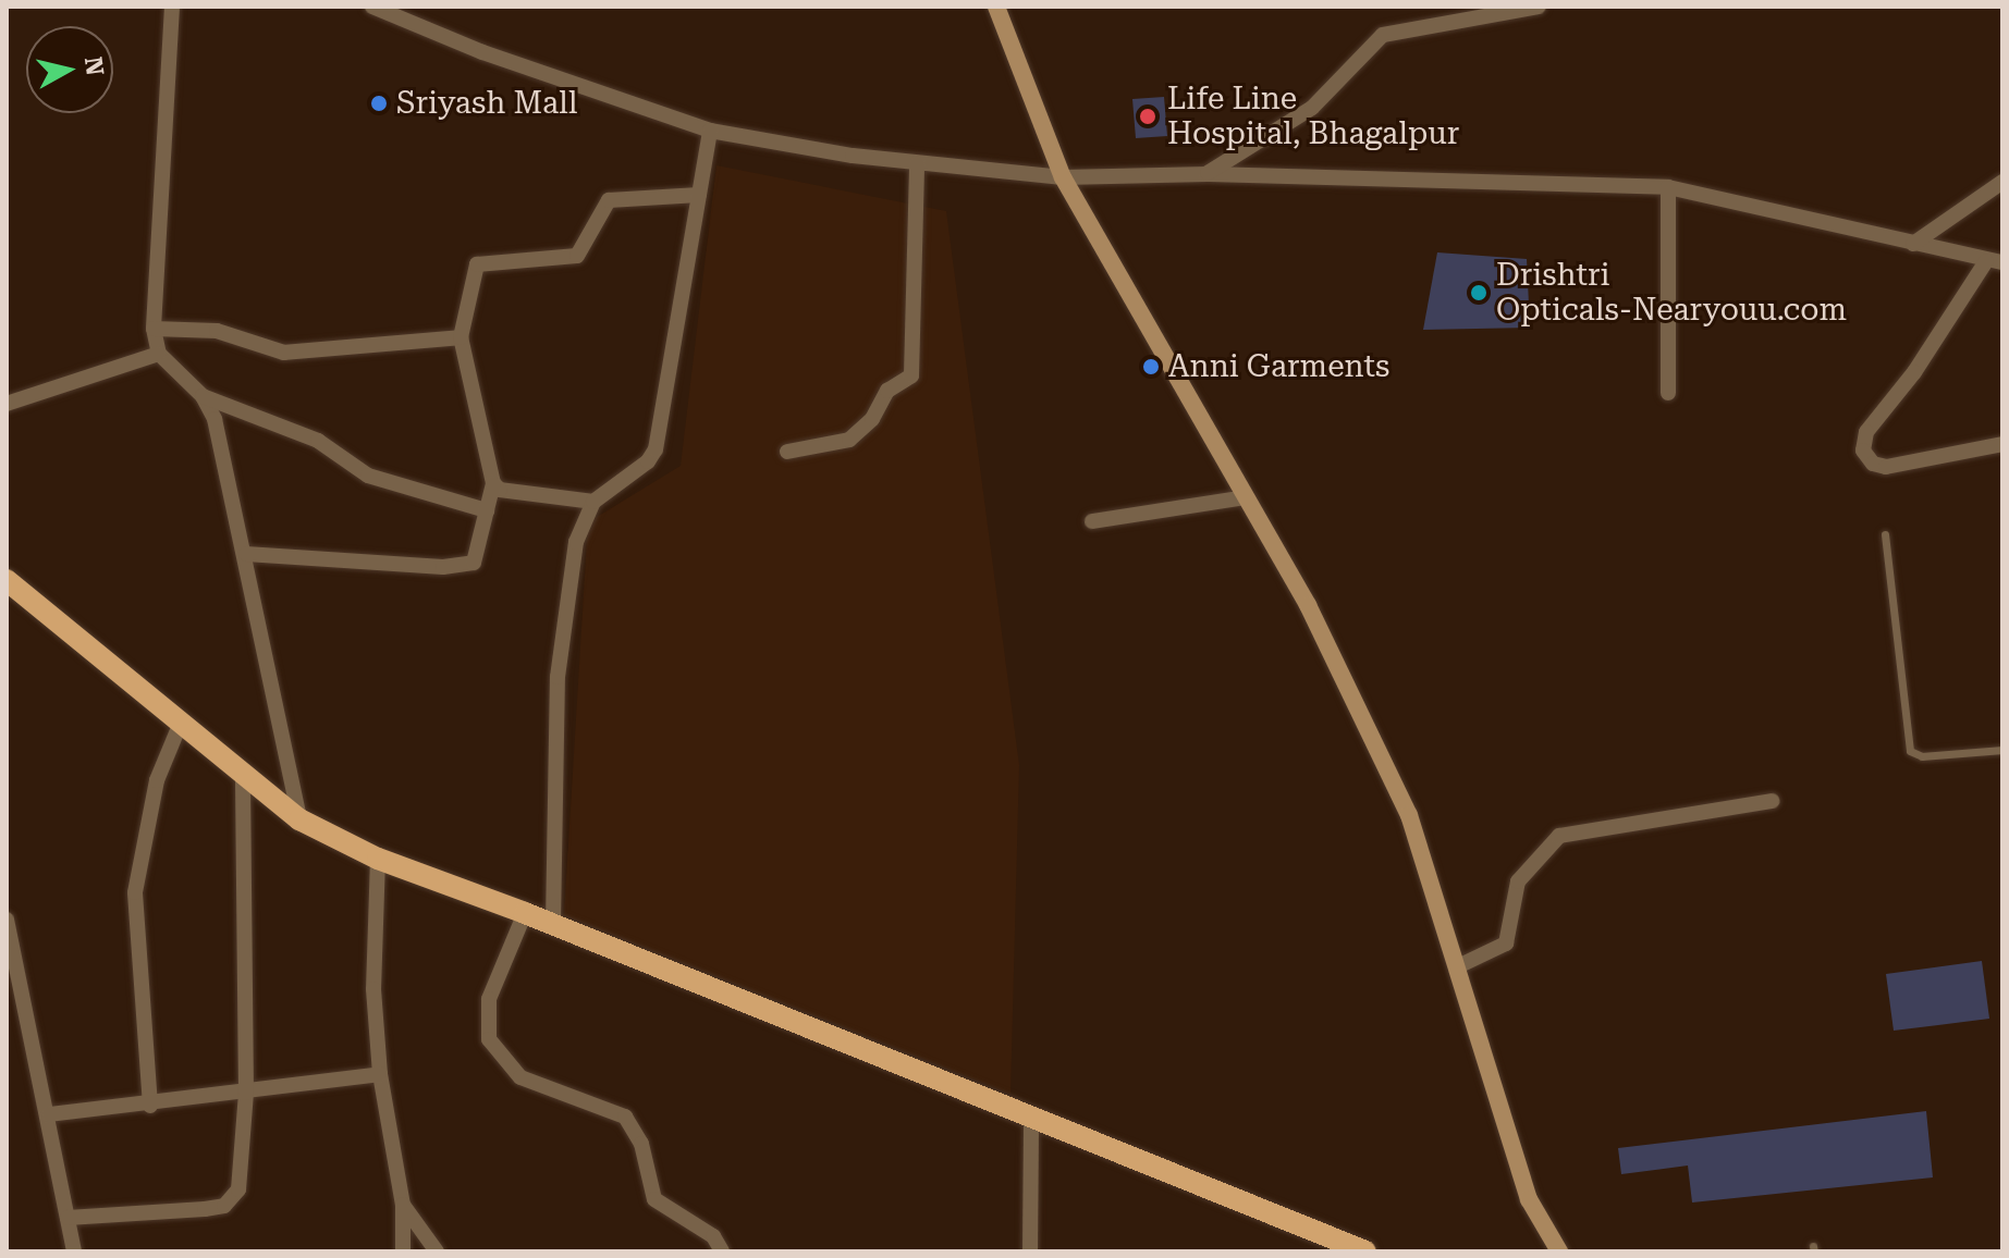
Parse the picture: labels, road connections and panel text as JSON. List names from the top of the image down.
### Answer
{
  "places": [
    "Sriyash Mall",
    "Life Line Hospital, Bhagalpur",
    "Drishtri Opticals-Nearyouu.com",
    "Anni Garments"
  ],
  "north": "right"
}
